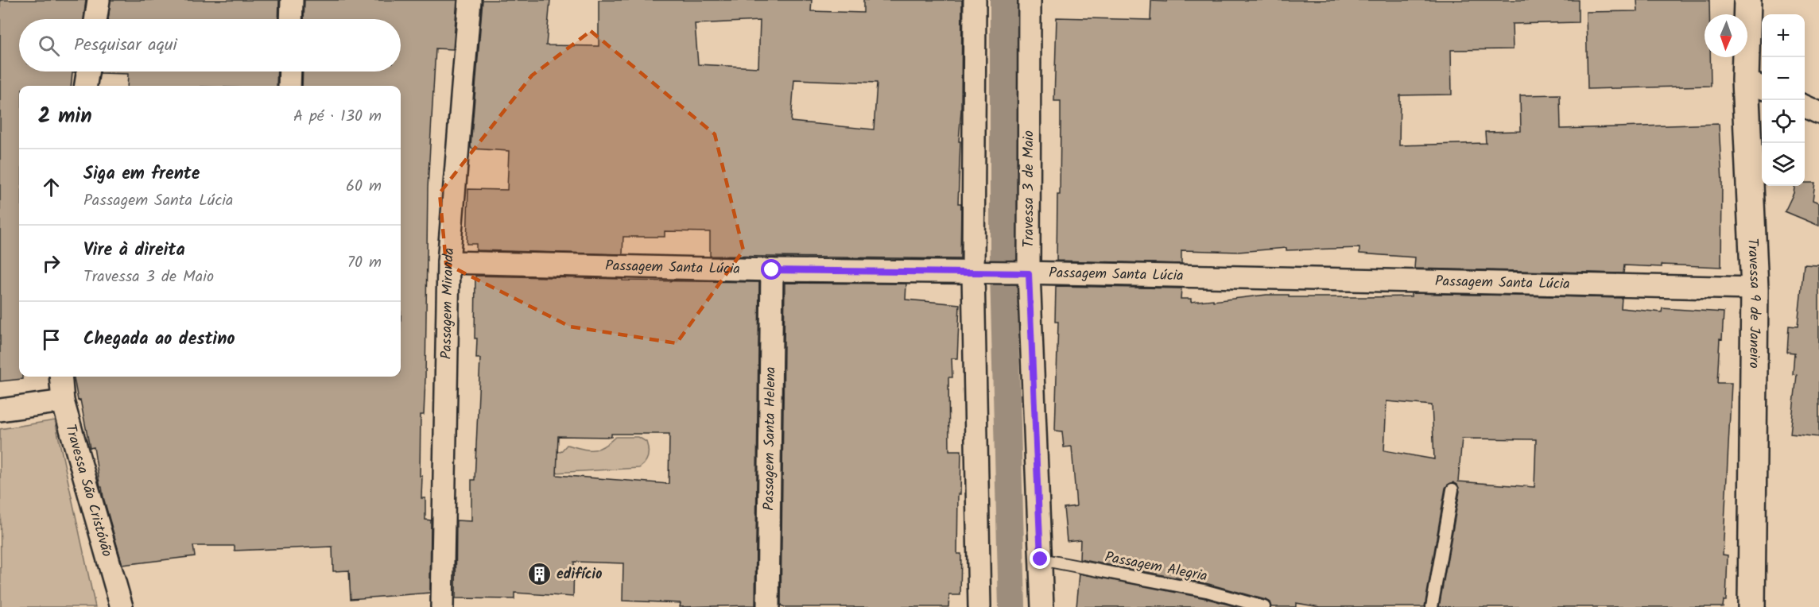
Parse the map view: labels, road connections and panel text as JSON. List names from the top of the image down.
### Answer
{
  "streets": {
    "street": [
      "Travessa 3 de Maio",
      "Passagem Santa Lúcia",
      "Passagem Miranda",
      "Travessa 9 de Janeiro",
      "Passagem Santa Helena",
      "Travessa São Cristóvão"
    ],
    "lane": ["Passagem Alegria"]
  },
  "crossings": [
    ["Travessa 3 de Maio", "Passagem Santa Lúcia"],
    ["Travessa 3 de Maio", "Passagem Alegria"],
    ["Passagem Santa Lúcia", "Passagem Miranda"],
    ["Passagem Santa Lúcia", "Travessa 9 de Janeiro"],
    ["Passagem Santa Lúcia", "Passagem Santa Helena"]
  ],
  "places": {
    "building": ["edifício"]
  },
  "north": "bottom",
  "page": {
    "map_buttons": ["+", "−"],
    "search": "Pesquisar aqui",
    "heading": ["2 min", "A pé · 130 m"],
    "list": [
      ["Siga em frente", "Passagem Santa Lúcia", "60 m"],
      ["Vire à direita", "Travessa 3 de Maio", "70 m"],
      "Chegada ao destino"
    ]
  }
}
